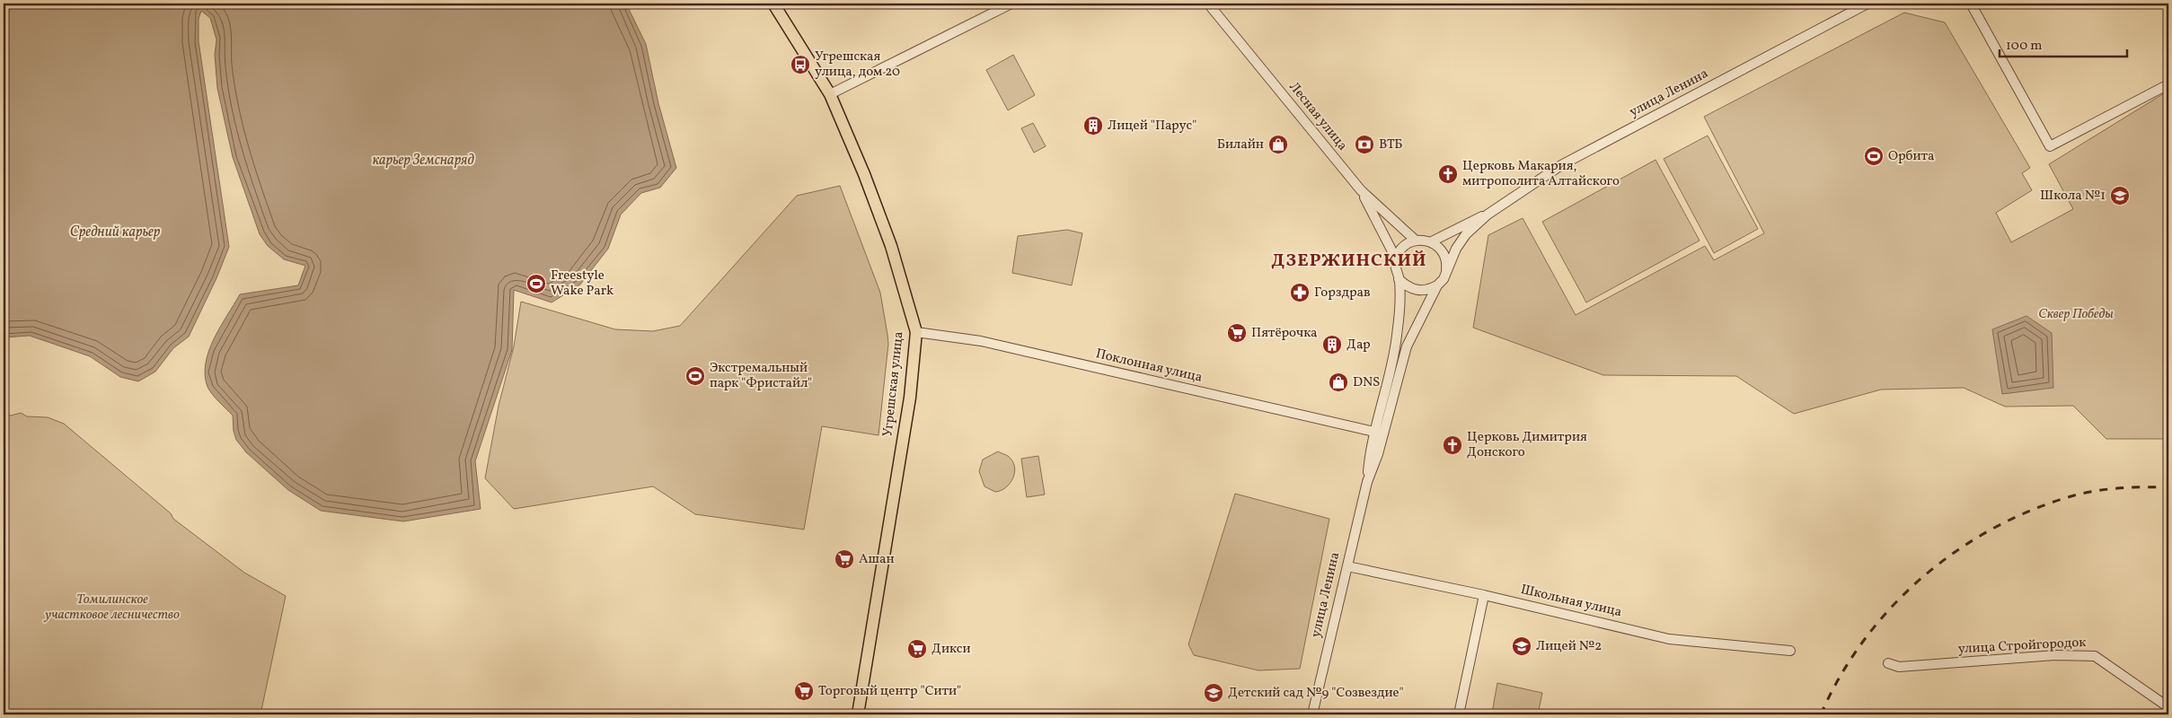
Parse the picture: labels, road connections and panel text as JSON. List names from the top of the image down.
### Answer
{
  "streets": {
    "main road": ["Угрешская улица"],
    "street": [
      "улица Ленина",
      "Лесная улица",
      "Поклонная улица",
      "Школьная улица",
      "улица Стройгородок"
    ]
  },
  "crossings": [
    ["улица Ленина", "Лесная улица"],
    ["улица Ленина", "Поклонная улица"],
    ["улица Ленина", "Школьная улица"],
    ["Поклонная улица", "Угрешская улица"]
  ],
  "districts": ["ДЗЕРЖИНСКИЙ"],
  "water": ["карьер Земснаряд", "Средний карьер"],
  "parks": ["Сквер Победы", "Томилинское участковое лесничество"],
  "places": {
    "bus stop": ["Угрешская улица, дом 20"],
    "building": ["Лицей \"Парус\"", "Дар"],
    "shop": ["Билайн", "DNS"],
    "bank": ["ВТБ"],
    "sports": ["Орбита", "Freestyle Wake Park", "Экстремальный парк \"Фристайл\""],
    "church": ["Церковь Макария, митрополита Алтайского", "Церковь Димитрия Донского"],
    "school or university": ["Школа №1", "Лицей №2", "Детский сад №9 \"Созвездие\""],
    "pharmacy": ["Горздрав"],
    "supermarket": [
      "Пятёрочка",
      "Ашан",
      "Дикси",
      "Торговый центр \"Сити\""
    ]
  },
  "scale_bar": "100 m"
}
